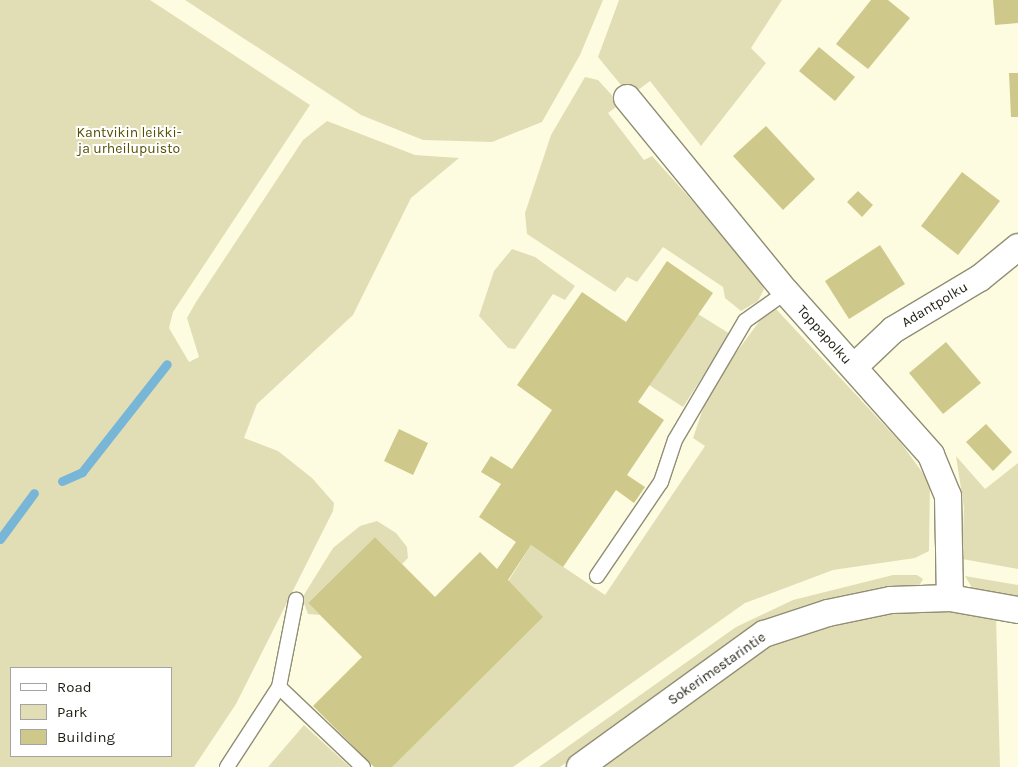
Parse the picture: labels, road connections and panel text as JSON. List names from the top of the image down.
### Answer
{
  "streets": {
    "street": ["Adantpolku", "Toppapolku", "Sokerimestarintie"]
  },
  "crossings": [
    ["Adantpolku", "Toppapolku"],
    ["Toppapolku", "Sokerimestarintie"]
  ],
  "parks": ["Kantvikin leikki- ja urheilupuisto"],
  "legend": ["Road", "Park", "Building"]
}
